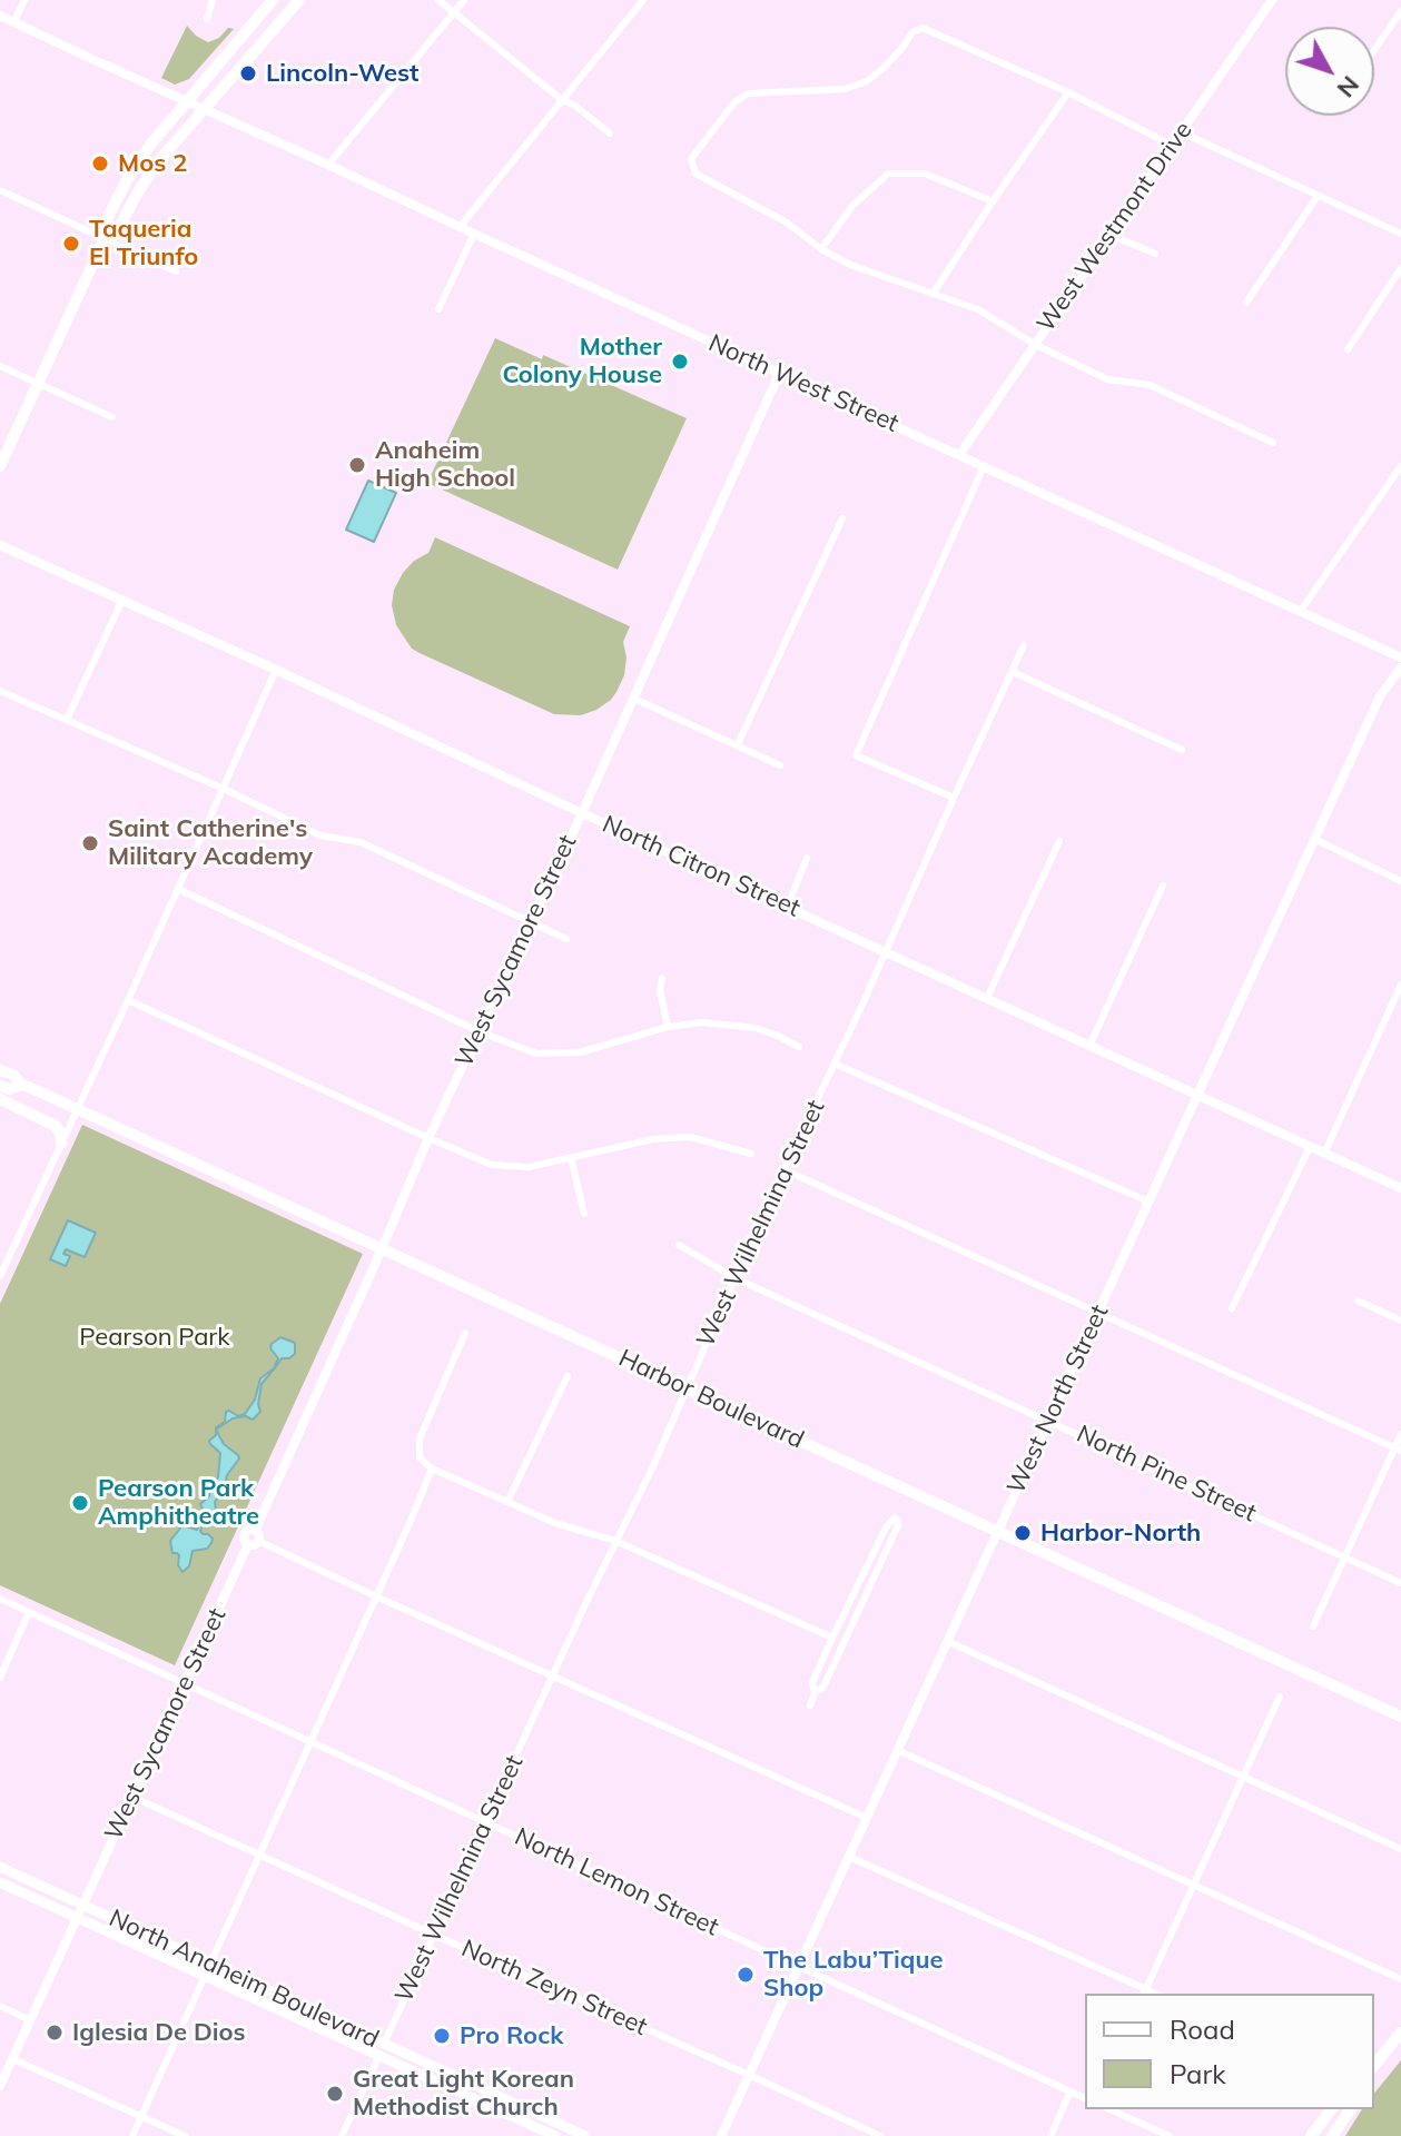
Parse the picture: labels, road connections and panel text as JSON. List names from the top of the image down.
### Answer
{
  "streets": {
    "main road": ["Harbor Boulevard", "North Anaheim Boulevard"],
    "street": [
      "West Westmont Drive",
      "North West Street",
      "North Citron Street",
      "West Sycamore Street",
      "West Wilhelmina Street",
      "West North Street",
      "North Pine Street",
      "North Lemon Street",
      "North Zeyn Street"
    ]
  },
  "crossings": [
    ["West Westmont Drive", "North West Street"],
    ["North West Street", "West Sycamore Street"],
    ["North Citron Street", "West Sycamore Street"],
    ["North Citron Street", "West Wilhelmina Street"],
    ["North Citron Street", "West North Street"],
    ["West Sycamore Street", "Harbor Boulevard"],
    ["West Sycamore Street", "North Lemon Street"],
    ["West Sycamore Street", "North Anaheim Boulevard"],
    ["West Sycamore Street", "North Zeyn Street"],
    ["West Wilhelmina Street", "Harbor Boulevard"],
    ["West Wilhelmina Street", "North Pine Street"],
    ["West Wilhelmina Street", "North Lemon Street"],
    ["West Wilhelmina Street", "North Anaheim Boulevard"],
    ["West Wilhelmina Street", "North Zeyn Street"],
    ["Harbor Boulevard", "West North Street"],
    ["West North Street", "North Pine Street"],
    ["West North Street", "North Lemon Street"],
    ["West North Street", "North Zeyn Street"]
  ],
  "parks": ["Pearson Park"],
  "places": [
    "Lincoln-West",
    "Mos 2",
    "Taqueria El Triunfo",
    "Mother Colony House",
    "Anaheim High School",
    "Saint Catherine's Military Academy",
    "Pearson Park Amphitheatre",
    "Harbor-North",
    "The Labu’Tique Shop",
    "Iglesia De Dios",
    "Pro Rock",
    "Great Light Korean Methodist Church"
  ],
  "legend": ["Road", "Park"],
  "north": "bottom right"
}
